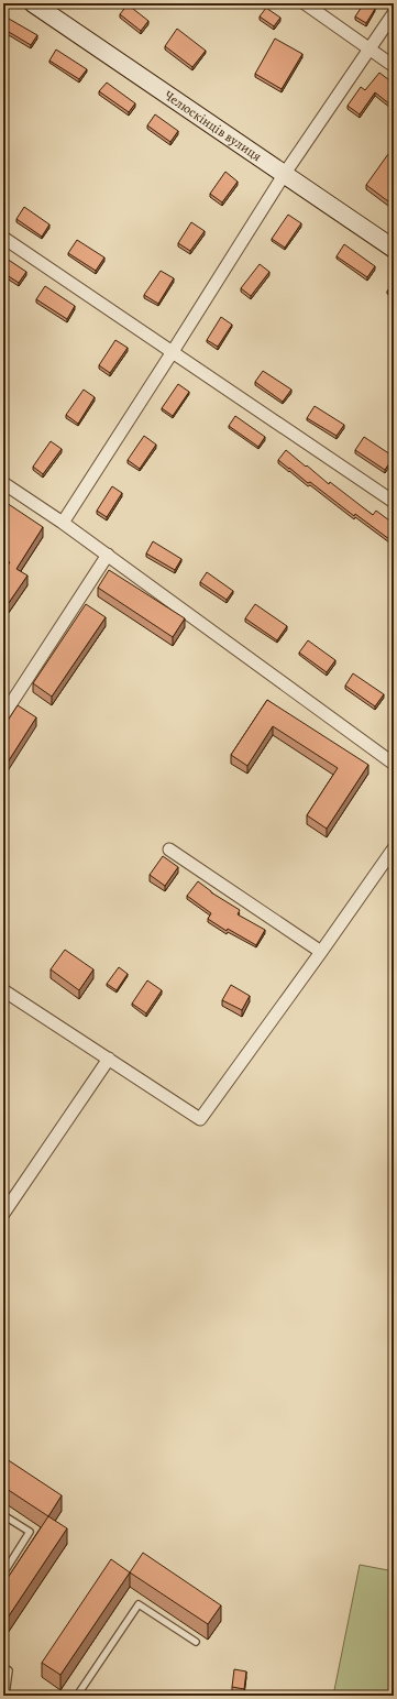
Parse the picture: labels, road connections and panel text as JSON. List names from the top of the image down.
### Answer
{
  "streets": {
    "main road": ["Челюскінців вулиця"]
  }
}
